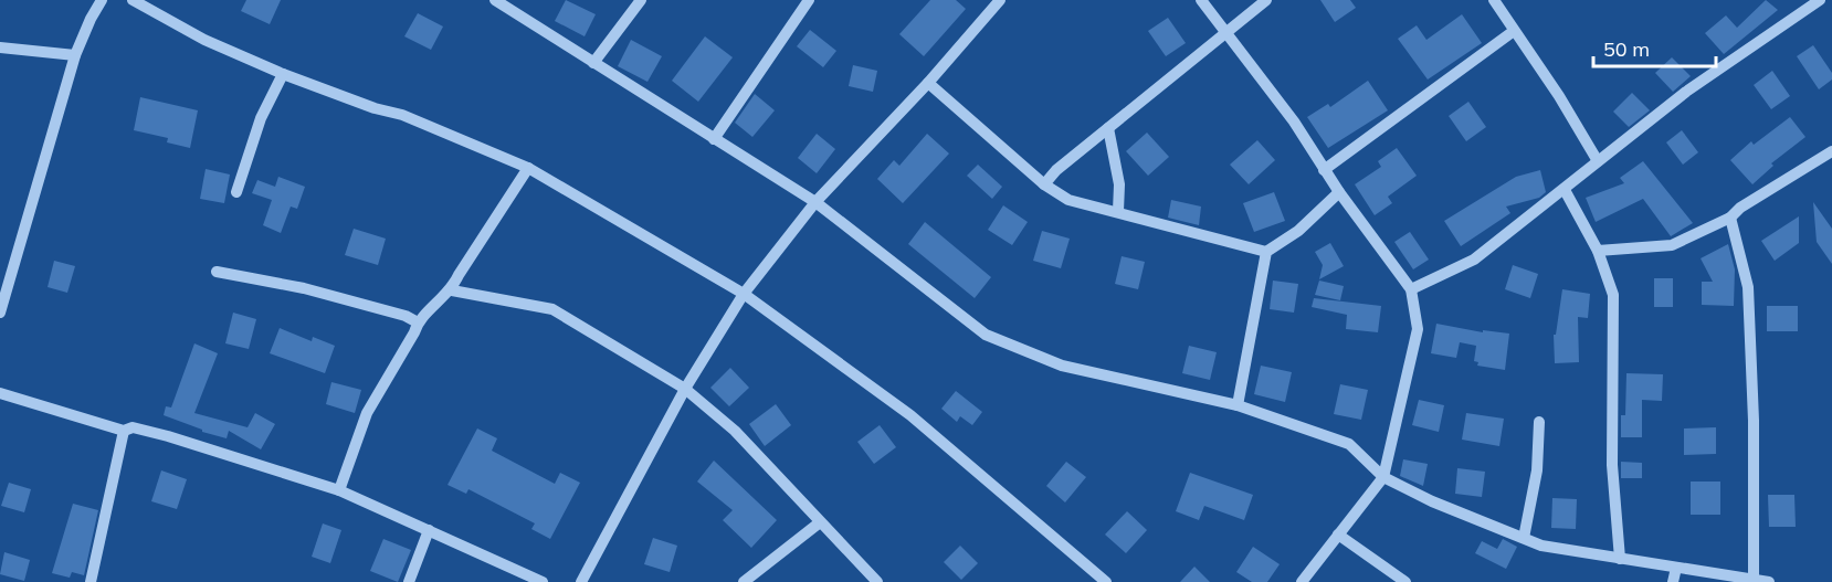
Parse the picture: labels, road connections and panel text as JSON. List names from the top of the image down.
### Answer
{
  "scale_bar": "50 m"
}
